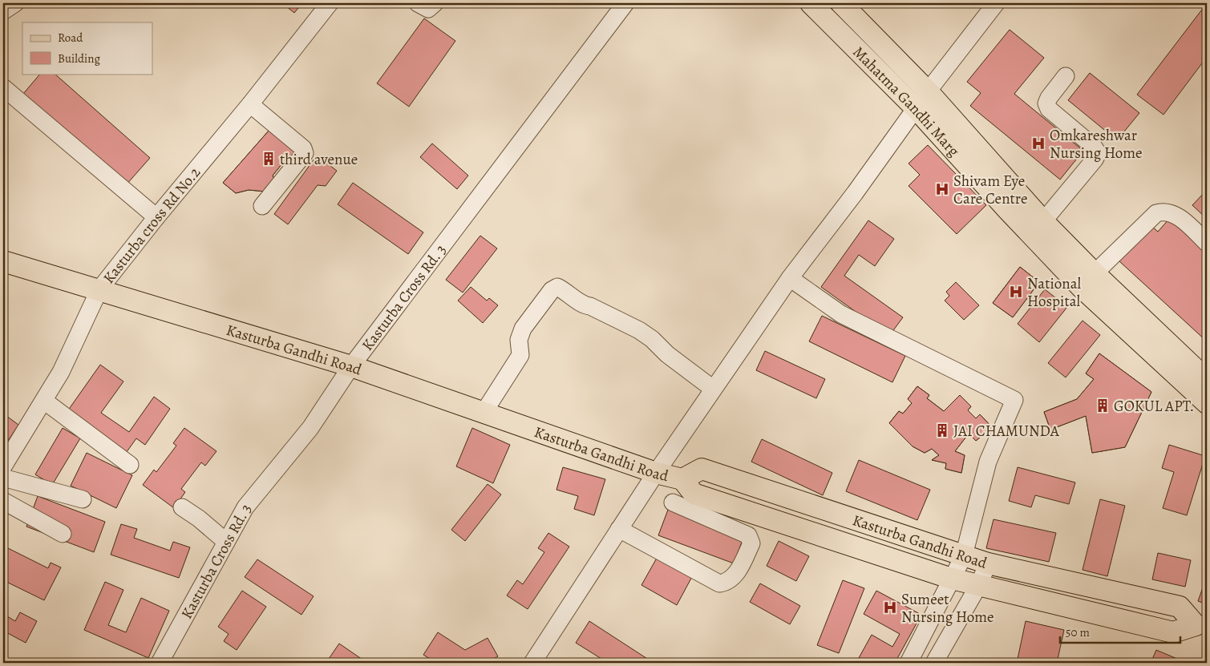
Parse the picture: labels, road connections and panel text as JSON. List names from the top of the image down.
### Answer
{
  "streets": {
    "main road": ["Mahatma Gandhi Marg", "Kasturba Gandhi Road"],
    "street": ["Kasturba cross Rd No.2", "Kasturba Cross Rd. 3"]
  },
  "crossings": [
    ["Kasturba cross Rd No.2", "Kasturba Gandhi Road"],
    ["Kasturba Cross Rd. 3", "Kasturba Gandhi Road"]
  ],
  "places": {
    "hospital": [
      "Omkareshwar Nursing Home",
      "Shivam Eye Care Centre",
      "National Hospital",
      "Sumeet Nursing Home"
    ],
    "building": ["third avenue", "GOKUL APT.", "JAI CHAMUNDA"]
  },
  "legend": ["Road", "Building"],
  "scale_bar": "50 m"
}
